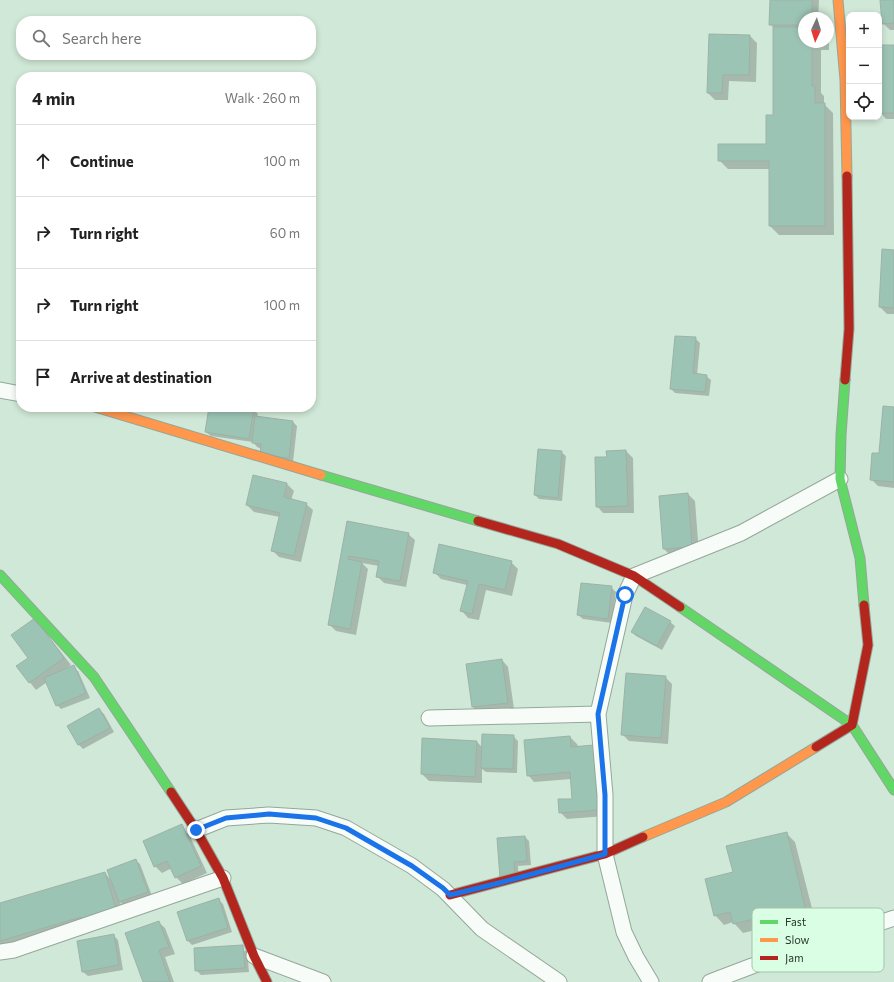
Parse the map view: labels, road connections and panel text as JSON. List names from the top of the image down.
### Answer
{
  "legend": ["Fast", "Slow", "Jam"],
  "north": "bottom",
  "page": {
    "map_buttons": ["+", "−"],
    "search": "Search here",
    "heading": ["4 min", "Walk · 260 m"],
    "list": [
      ["Continue", "100 m"],
      ["Turn right", "60 m"],
      ["Turn right", "100 m"],
      "Arrive at destination"
    ]
  }
}
